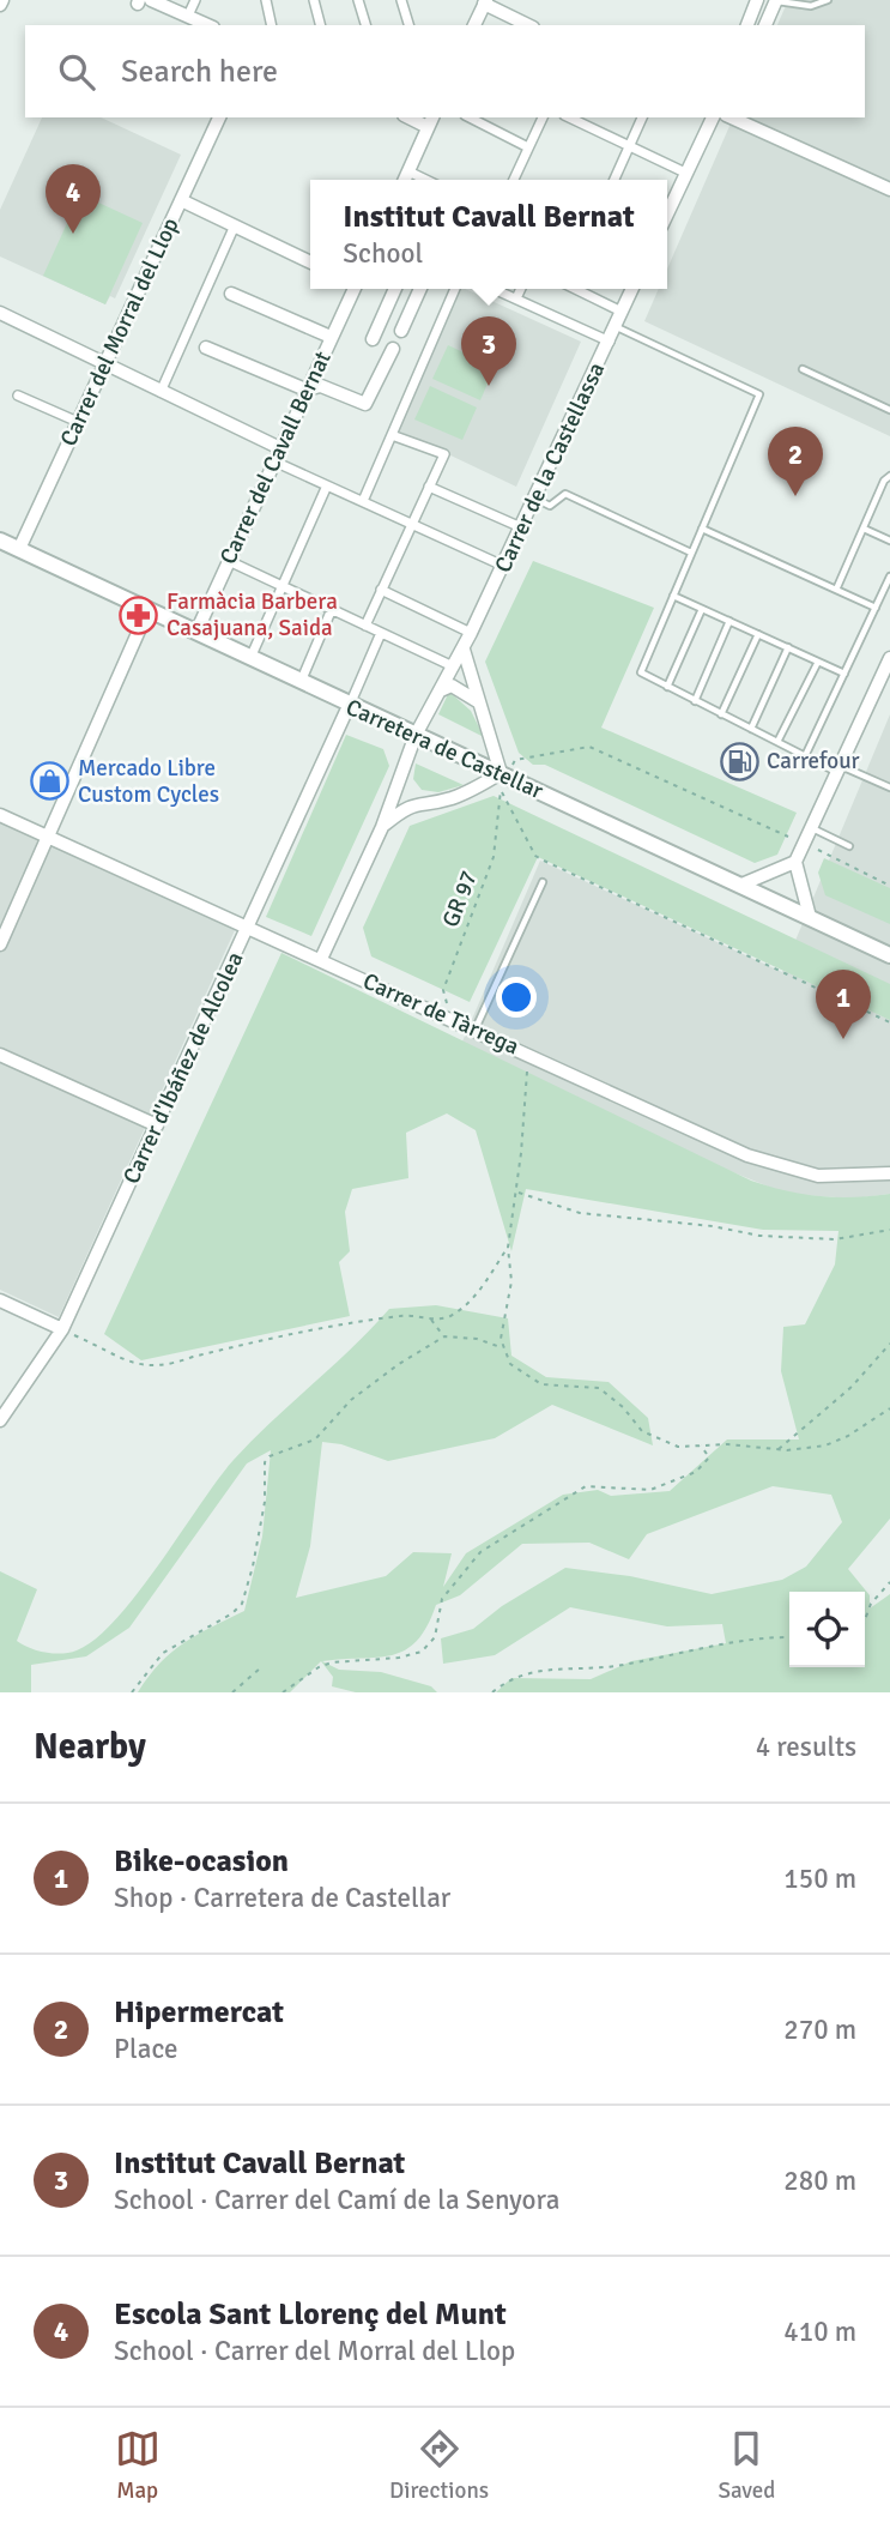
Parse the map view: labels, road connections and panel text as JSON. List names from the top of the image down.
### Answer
{
  "streets": {
    "street": [
      "Carrer del Morral del Llop",
      "Carrer del Cavall Bernat",
      "Carrer de la Castellassa",
      "Carretera de Castellar",
      "Carrer de Tàrrega",
      "Carrer d'Ibáñez de Alcolea"
    ],
    "path": ["GR 97"]
  },
  "crossings": [
    ["Carrer del Morral del Llop", "Carretera de Castellar"],
    ["Carrer del Cavall Bernat", "Carretera de Castellar"],
    ["Carrer de la Castellassa", "Carretera de Castellar"],
    ["Carrer de la Castellassa", "Carrer de Tàrrega"],
    ["Carretera de Castellar", "GR 97"],
    ["Carretera de Castellar", "Carrer d'Ibáñez de Alcolea"],
    ["GR 97", "Carrer de Tàrrega"],
    ["Carrer de Tàrrega", "Carrer d'Ibáñez de Alcolea"]
  ],
  "places": {
    "pharmacy": ["Farmàcia Barbera Casajuana, Saida"],
    "fuel station": ["Carrefour"],
    "shop": ["Mercado Libre Custom Cycles"]
  },
  "page": {
    "search": "Search here",
    "pins": [
      "4",
      "3",
      "2",
      "1"
    ],
    "popup": ["Institut Cavall Bernat", "School"],
    "heading": ["Nearby", "4 results"],
    "list": [
      {
        "mark": "1",
        "name": "Bike-ocasion",
        "note": "Shop · Carretera de Castellar",
        "value": "150 m"
      },
      {
        "mark": "2",
        "name": "Hipermercat",
        "note": "Place",
        "value": "270 m"
      },
      {
        "mark": "3",
        "name": "Institut Cavall Bernat",
        "note": "School · Carrer del Camí de la Senyora",
        "value": "280 m"
      },
      {
        "mark": "4",
        "name": "Escola Sant Llorenç del Munt",
        "note": "School · Carrer del Morral del Llop",
        "value": "410 m"
      }
    ],
    "nav": ["Map", "Directions", "Saved"]
  }
}
